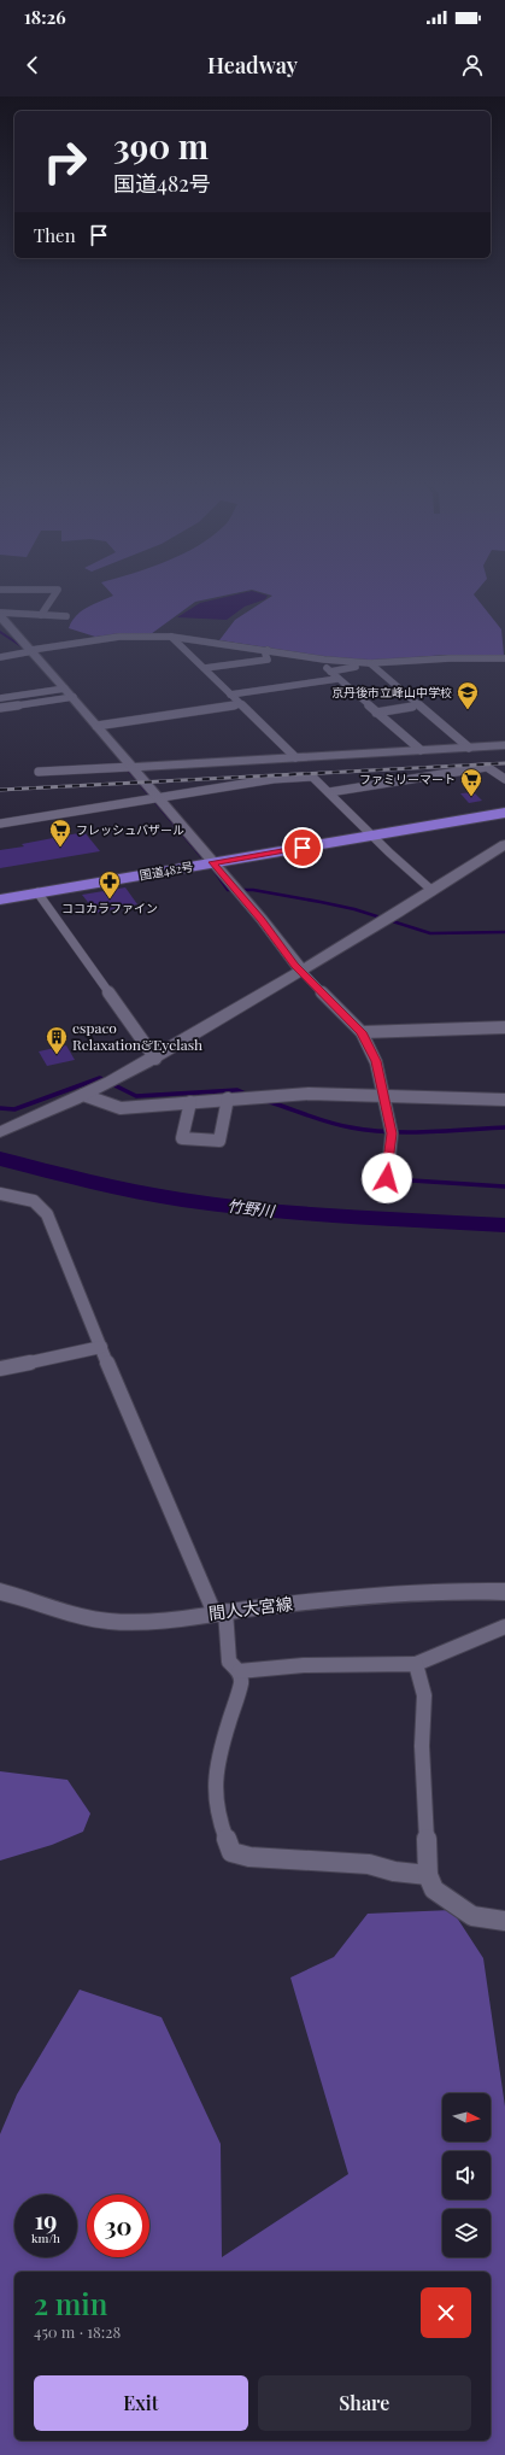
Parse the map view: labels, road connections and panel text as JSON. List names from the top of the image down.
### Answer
{
  "streets": {
    "highway": ["国道482号"],
    "street": ["間人大宮線"]
  },
  "water": ["竹野川"],
  "places": {
    "school or university": ["京丹後市立峰山中学校"],
    "supermarket": ["ファミリーマート", "フレッシュバザール"],
    "pharmacy": ["ココカラファイン"],
    "building": ["espaco Relaxation&Eyelash"]
  },
  "north": "right",
  "page": {
    "status": "18:26",
    "header": "Headway",
    "turn": ["390 m", "国道482号"],
    "then": "Then",
    "speed": "19 km/h",
    "limit": "30",
    "heading": ["2 min", "450 m · 18:28"],
    "buttons": ["Exit", "Share"]
  }
}
